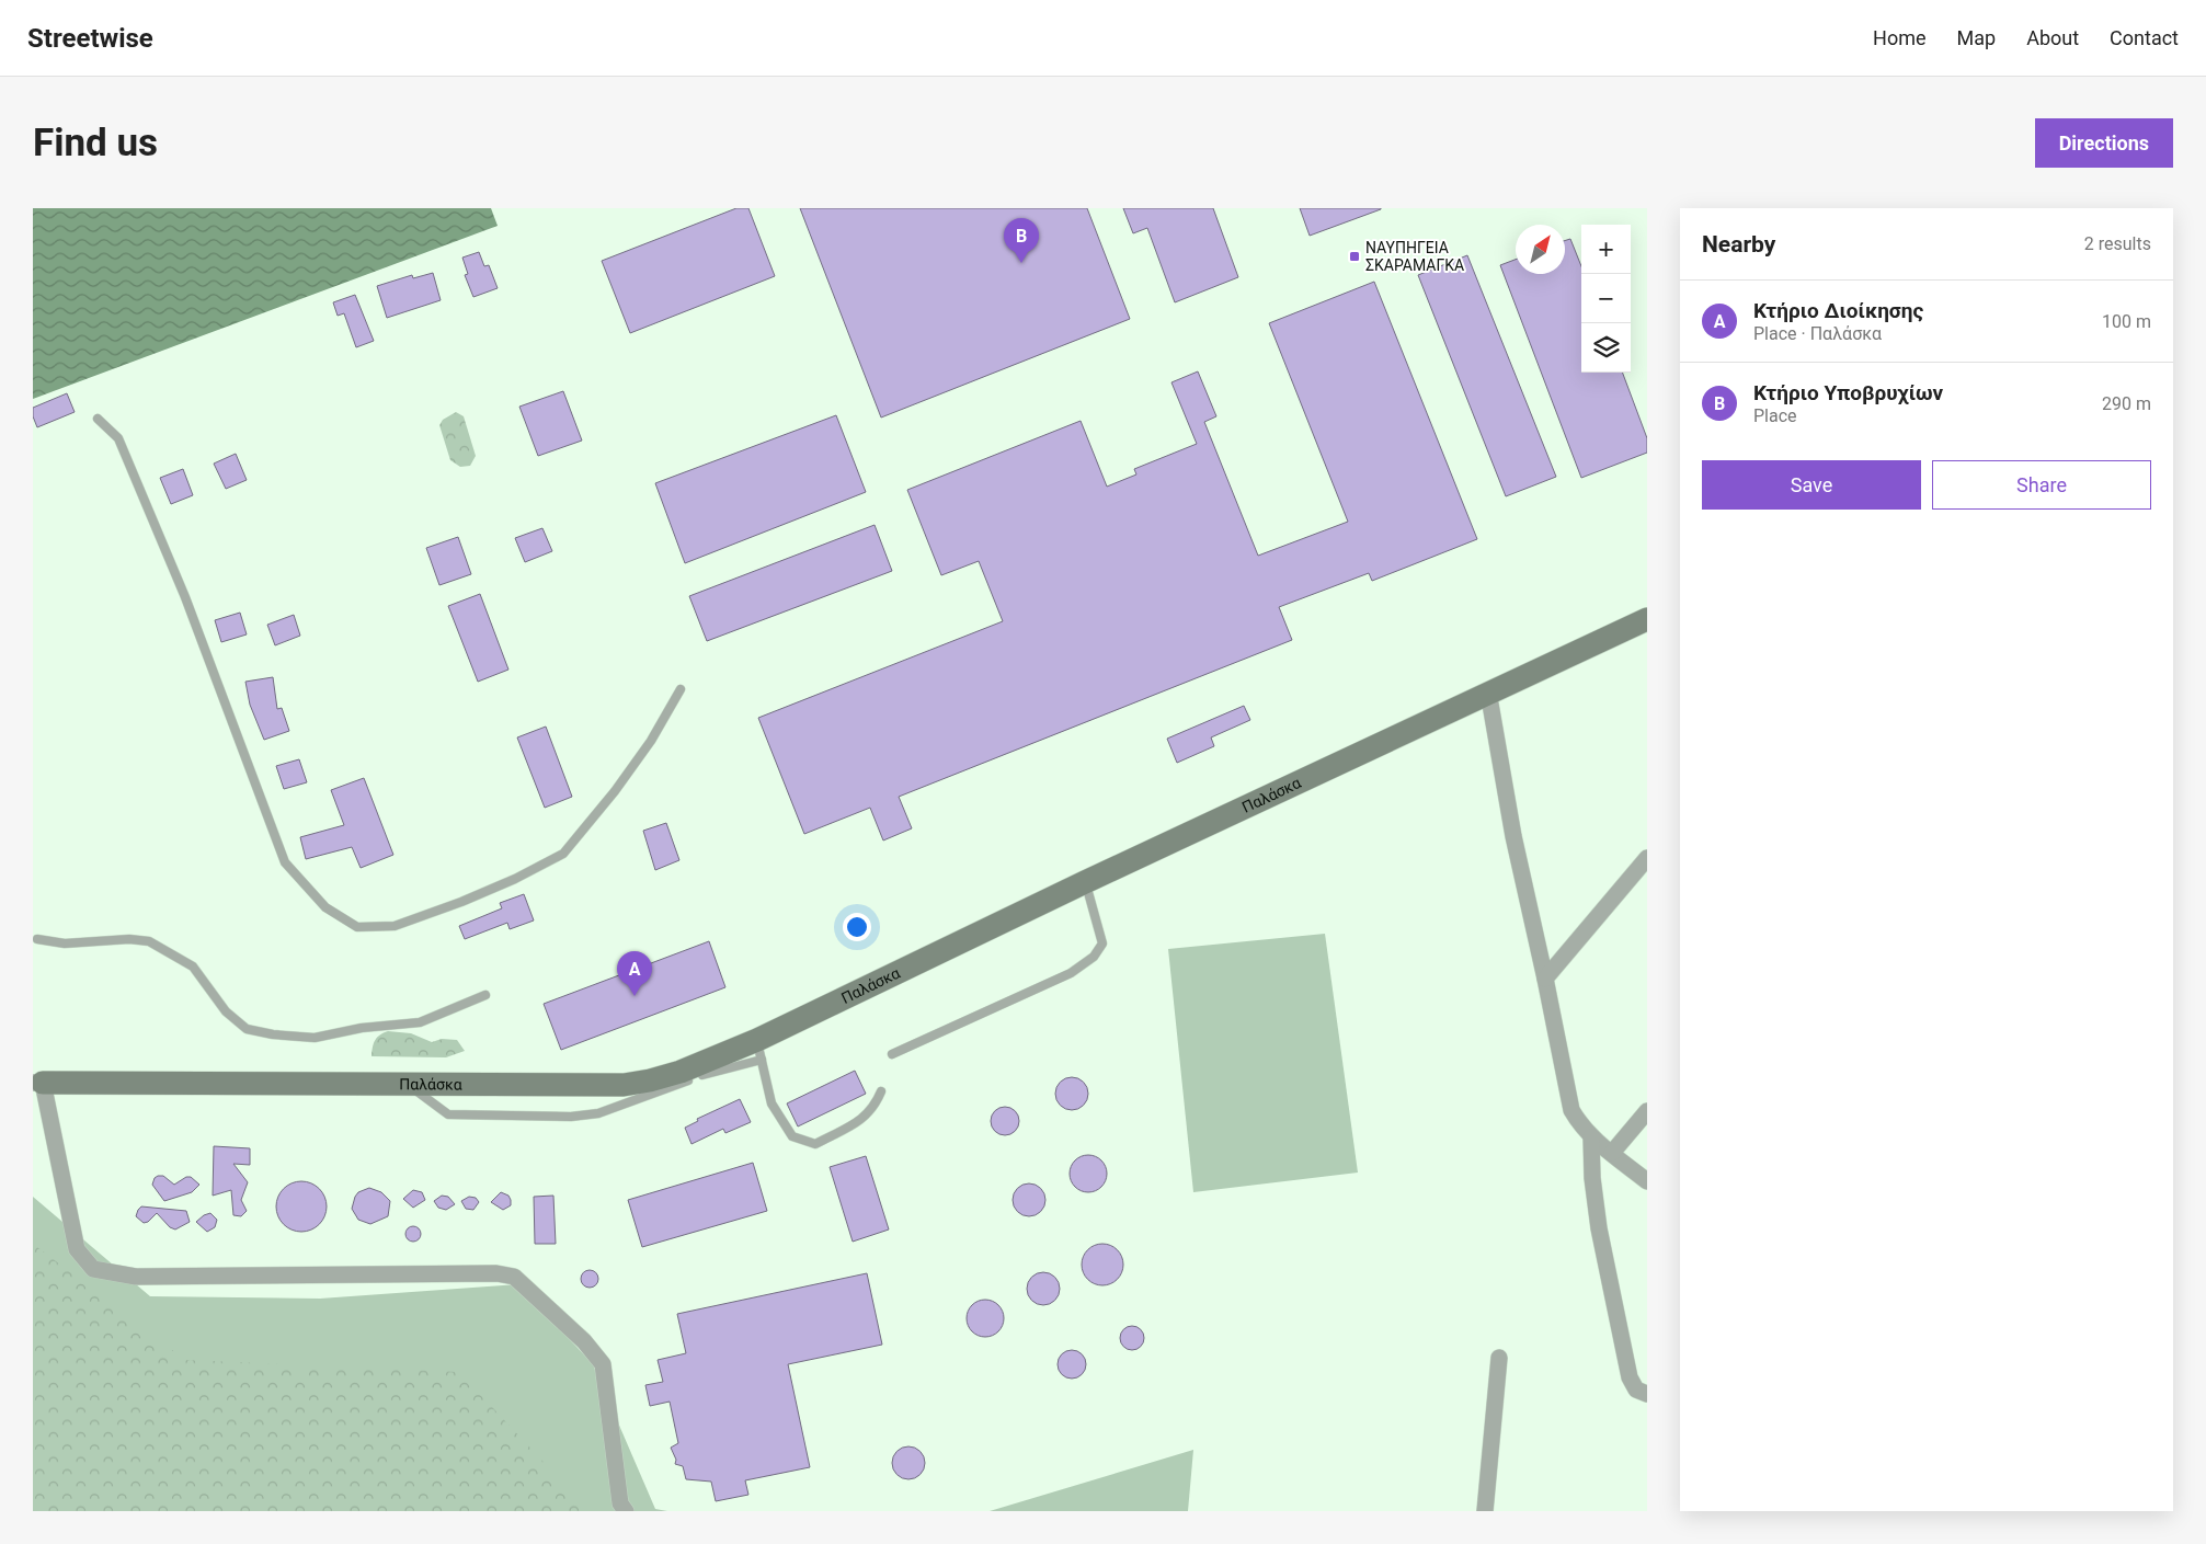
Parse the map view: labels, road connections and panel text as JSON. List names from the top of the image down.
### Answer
{
  "streets": {
    "street": ["Παλάσκα"]
  },
  "places": {
    "transit": ["ΝΑΥΠΗΓΕΙΑ ΣΚΑΡΑΜΑΓΚΑ"]
  },
  "north": "top right",
  "page": {
    "header": "Streetwise",
    "nav": [
      "Home",
      "Map",
      "About",
      "Contact"
    ],
    "buttons": [
      "Directions",
      ["Save", "Share"]
    ],
    "title": "Find us",
    "heading": ["Nearby", "2 results"],
    "pins": ["B", "A"],
    "map_buttons": ["+", "−"],
    "list": [
      {
        "mark": "A",
        "name": "Κτήριο Διοίκησης",
        "note": "Place · Παλάσκα",
        "value": "100 m"
      },
      {
        "mark": "B",
        "name": "Κτήριο Υποβρυχίων",
        "note": "Place",
        "value": "290 m"
      }
    ]
  }
}
